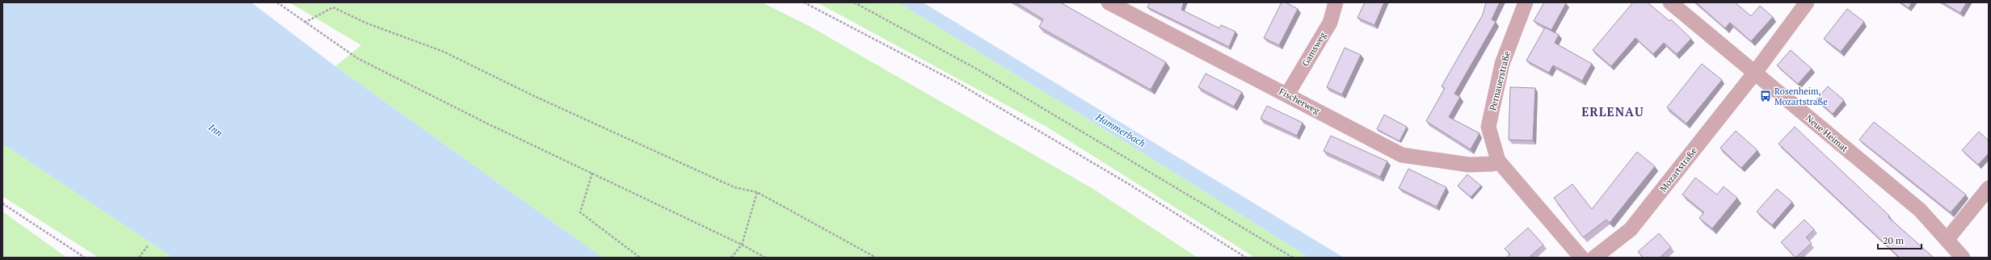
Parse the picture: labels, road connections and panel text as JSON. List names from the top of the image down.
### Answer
{
  "streets": {
    "street": [
      "Gamsweg",
      "Pernauerstraße",
      "Fischerweg",
      "Neue Heimat",
      "Mozartstraße"
    ]
  },
  "crossings": [
    ["Gamsweg", "Fischerweg"],
    ["Pernauerstraße", "Fischerweg"],
    ["Neue Heimat", "Mozartstraße"]
  ],
  "districts": ["ERLENAU"],
  "water": ["Inn", "Hammerbach"],
  "places": {
    "bus stop": ["Rosenheim, Mozartstraße"]
  },
  "scale_bar": "20 m"
}
